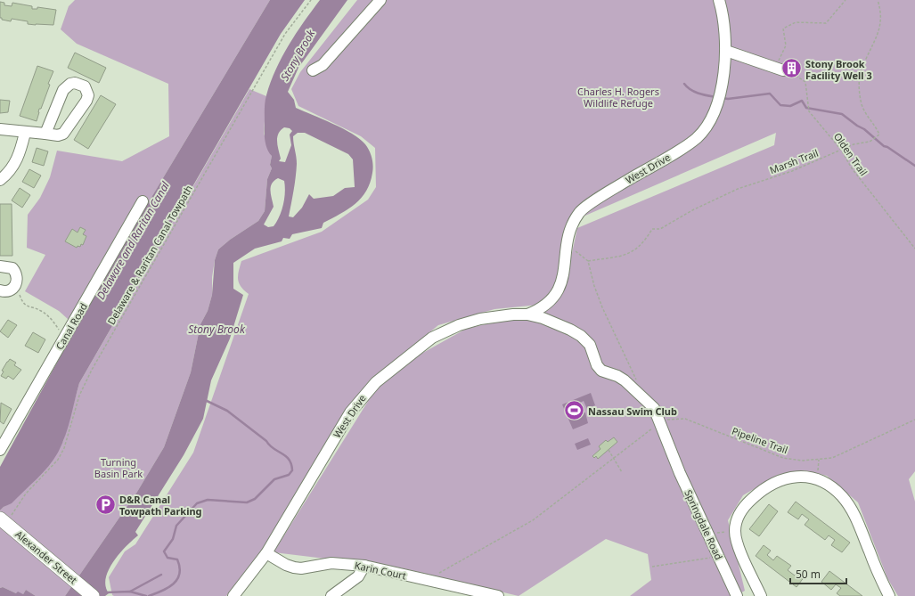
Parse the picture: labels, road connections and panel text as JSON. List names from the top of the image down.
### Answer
{
  "streets": {
    "main road": ["Alexander Street"],
    "street": [
      "West Drive",
      "Canal Road",
      "Springdale Road",
      "Karin Court"
    ],
    "path": [
      "Olden Trail",
      "Marsh Trail",
      "Delaware & Raritan Canal Towpath",
      "Pipeline Trail"
    ]
  },
  "crossings": [
    ["Olden Trail", "Marsh Trail"],
    ["West Drive", "Pipeline Trail"],
    ["West Drive", "Springdale Road"],
    ["West Drive", "Karin Court"],
    ["Delaware & Raritan Canal Towpath", "Alexander Street"]
  ],
  "water": ["Stony Brook", "Delaware and Raritan Canal"],
  "parks": ["Charles H. Rogers Wildlife Refuge", "Turning Basin Park"],
  "places": {
    "building": ["Stony Brook Facility Well 3"],
    "sports": ["Nassau Swim Club"],
    "parking": ["D&R Canal Towpath Parking"]
  },
  "scale_bar": "50 m"
}
